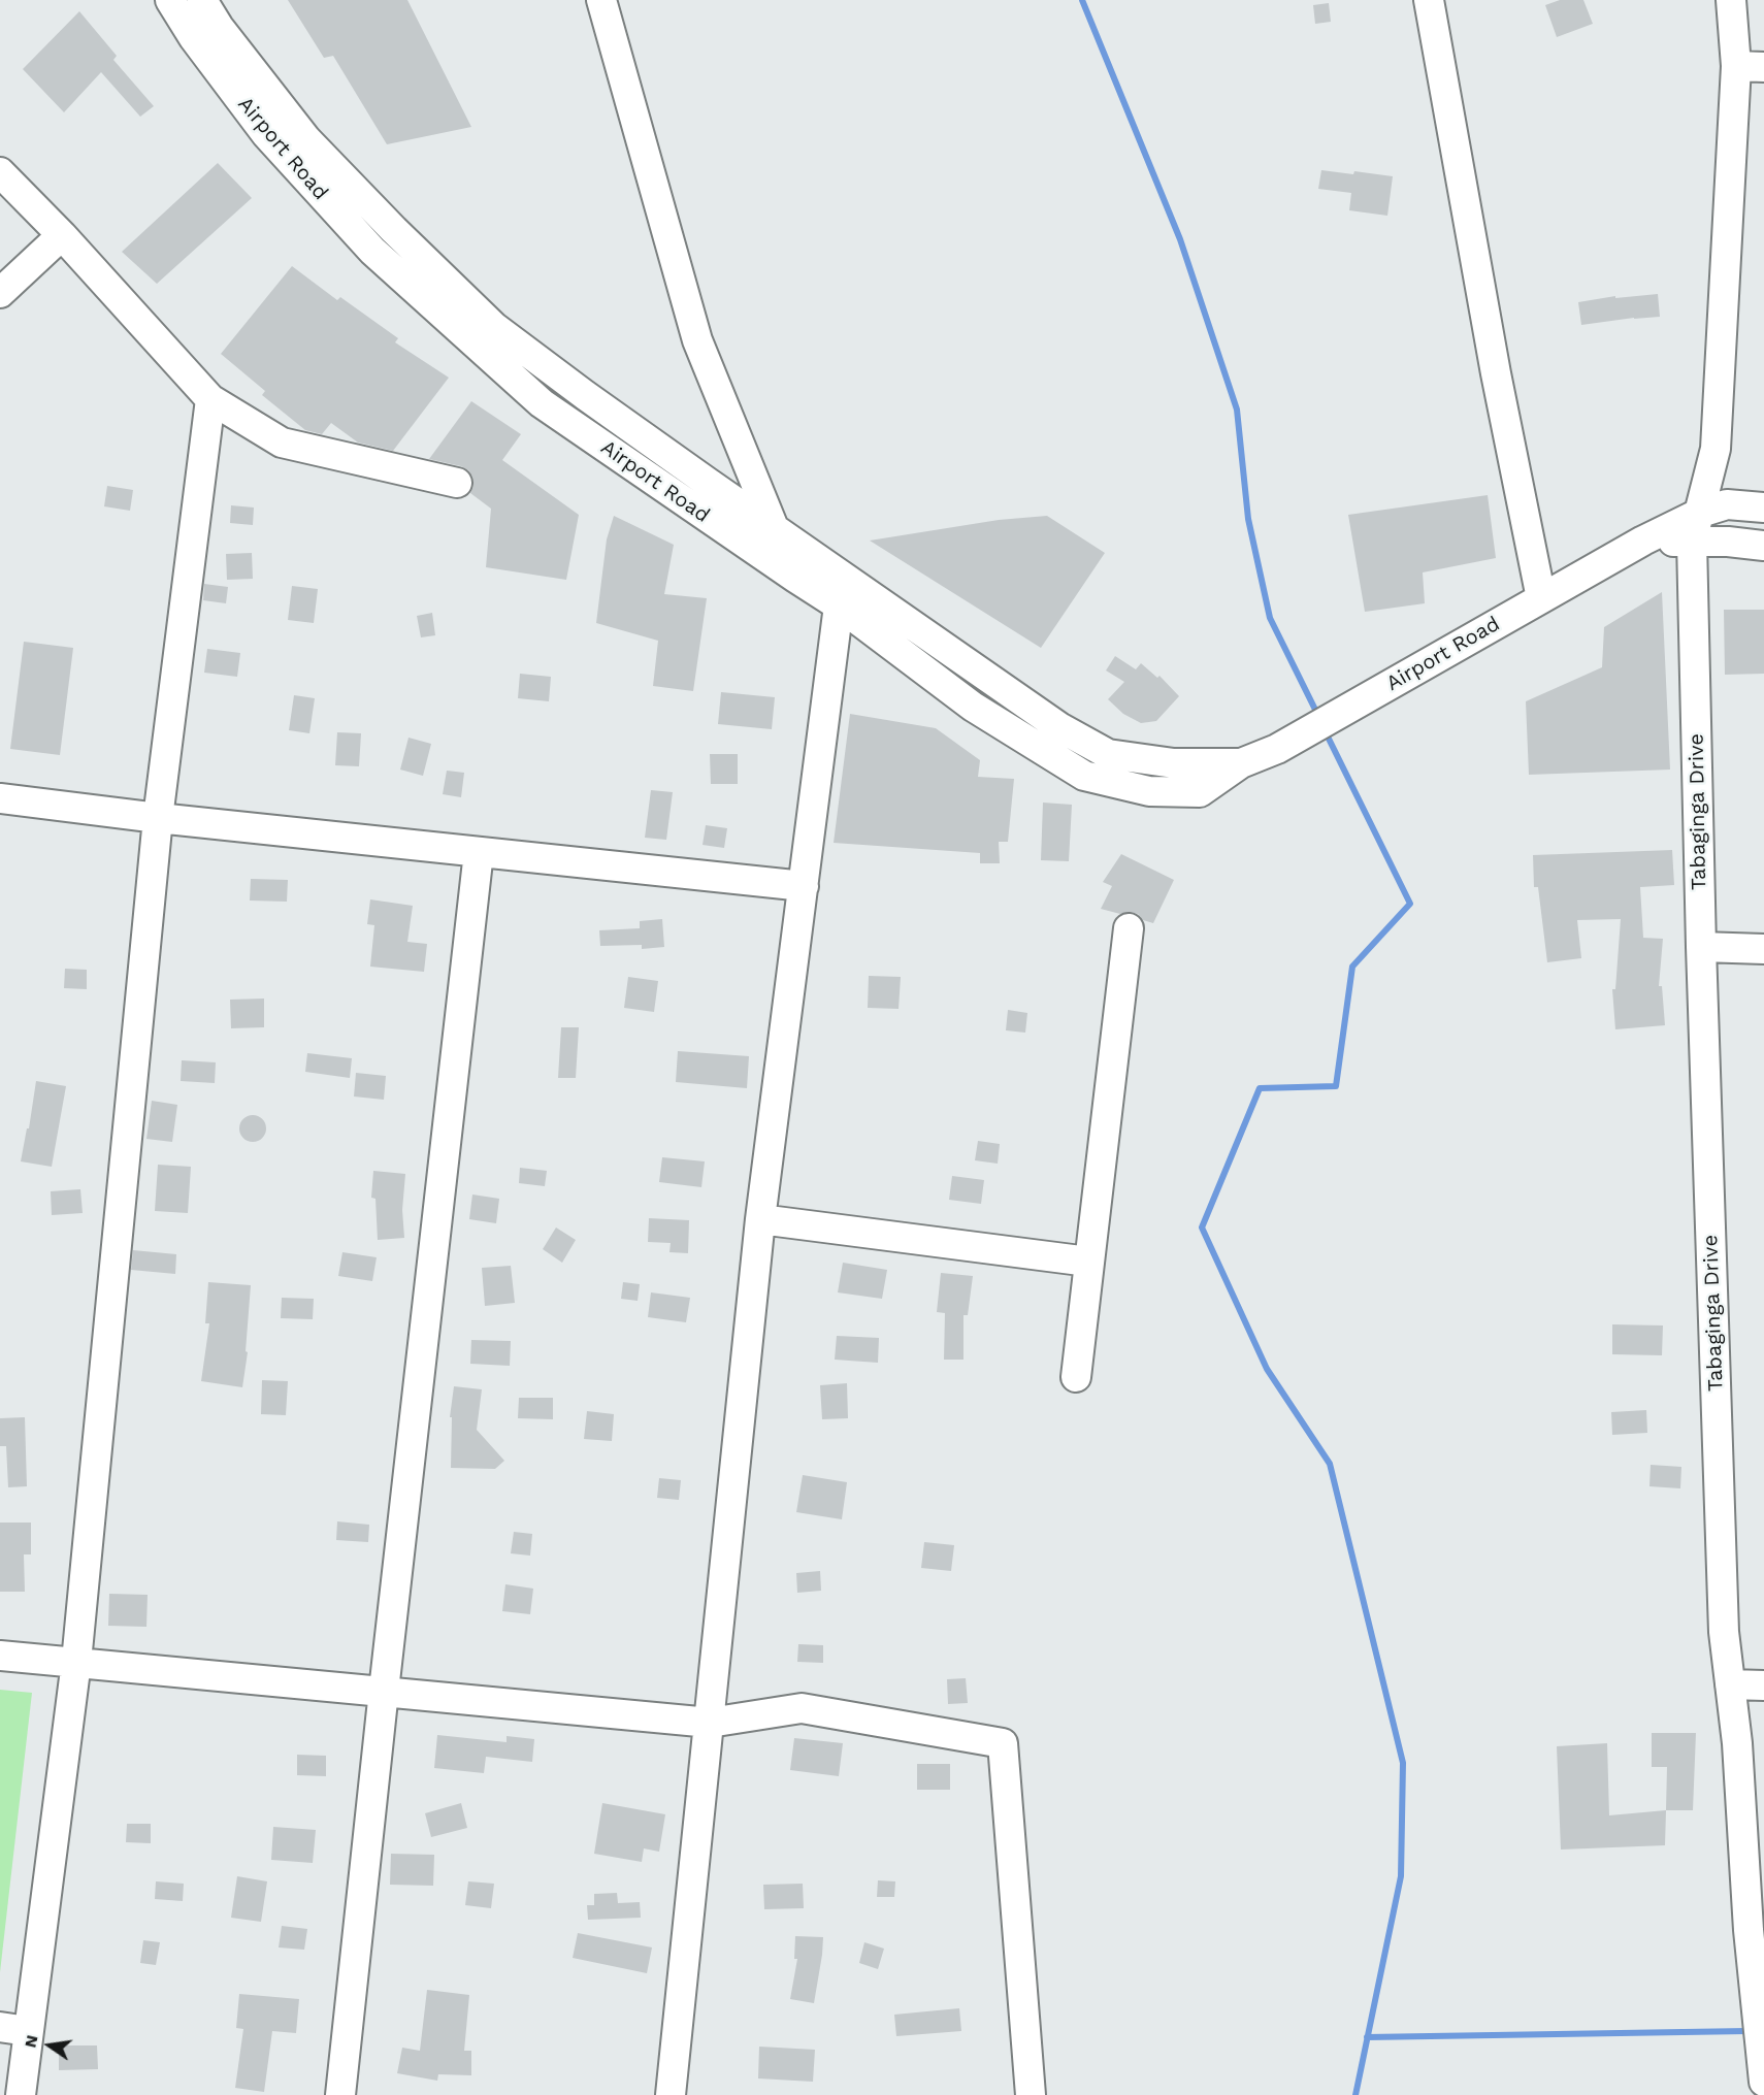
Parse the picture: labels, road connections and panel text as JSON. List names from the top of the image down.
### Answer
{
  "streets": {
    "street": ["Airport Road", "Tabaginga Drive"]
  },
  "crossings": [
    ["Airport Road", "Tabaginga Drive"]
  ],
  "north": "left"
}
